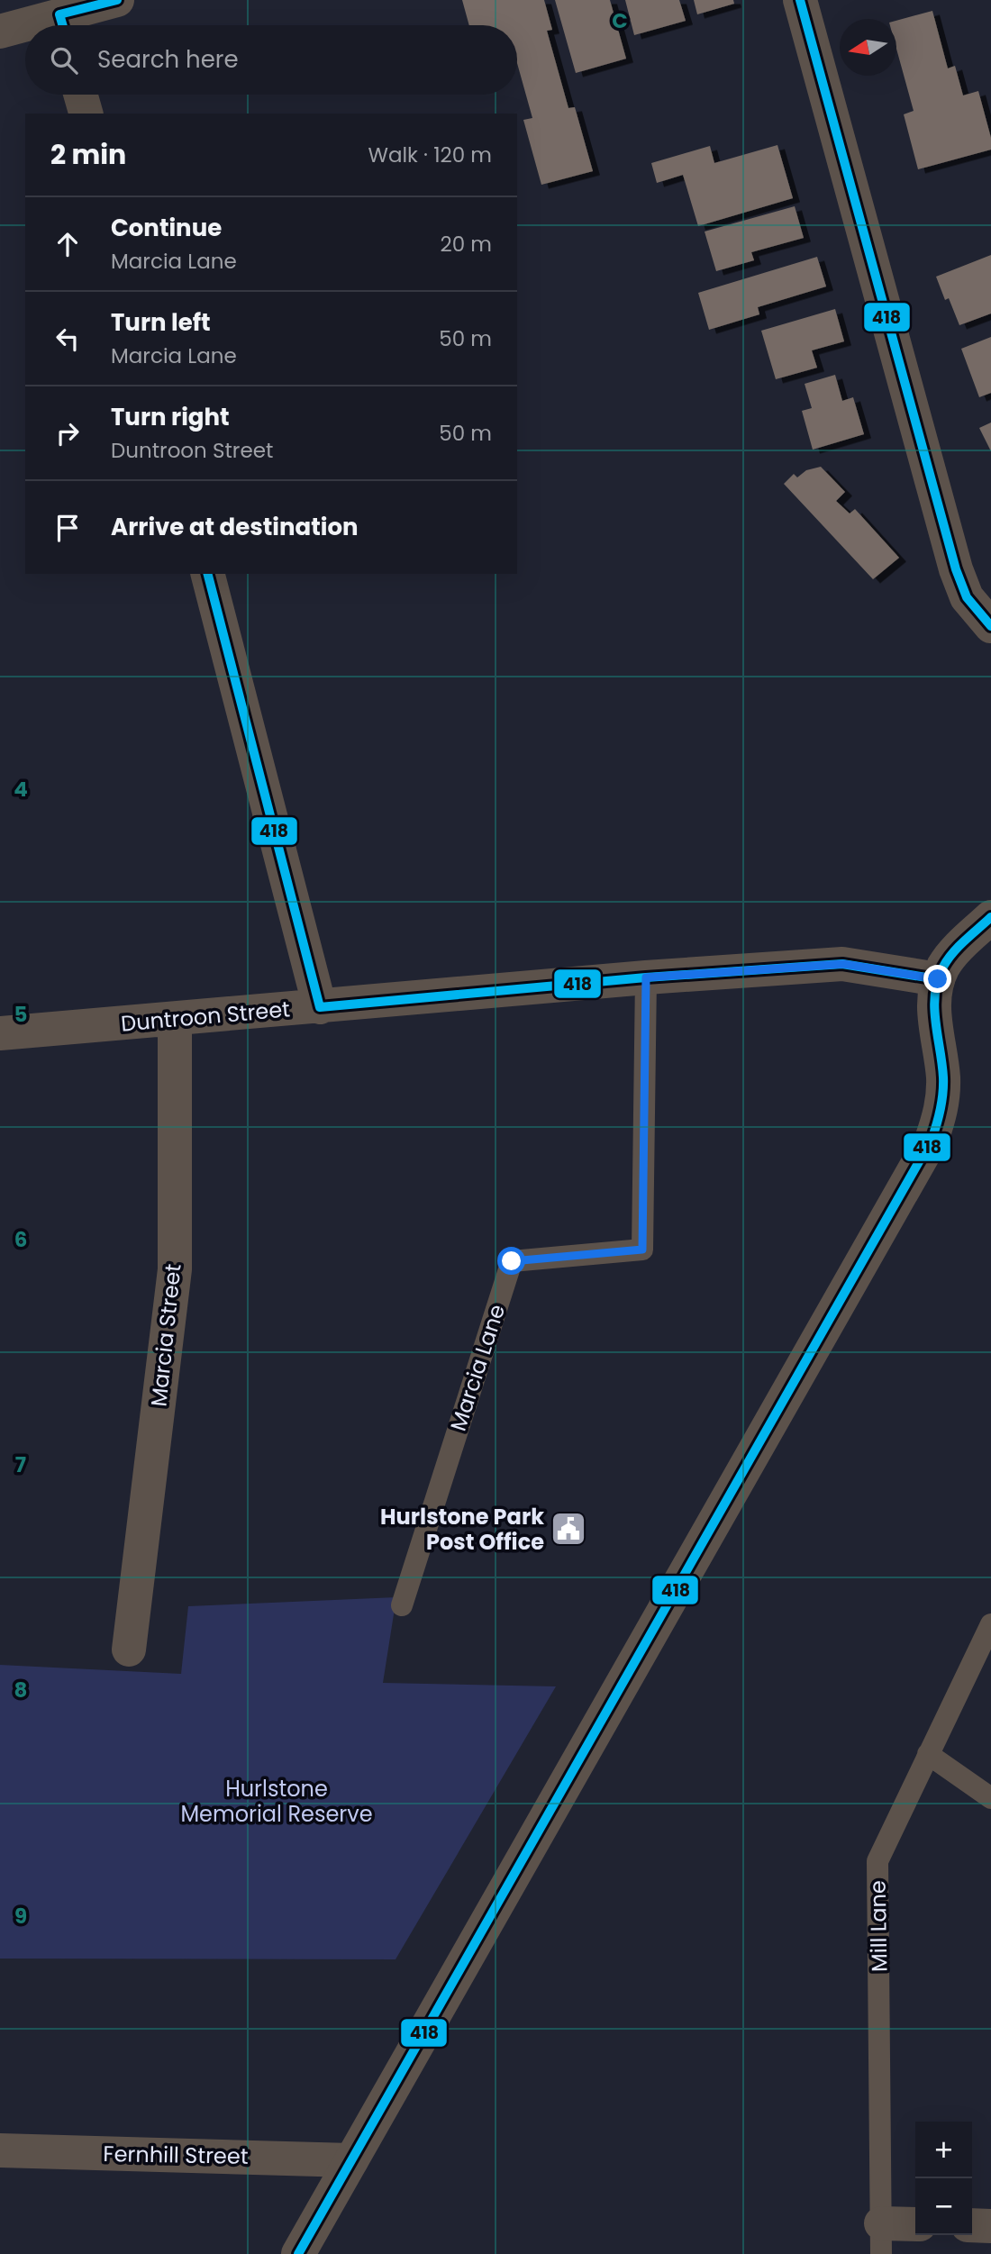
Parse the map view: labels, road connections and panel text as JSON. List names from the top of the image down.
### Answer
{
  "streets": {
    "street": ["Duntroon Street", "Marcia Street", "Fernhill Street"],
    "lane": ["Marcia Lane", "Mill Lane"]
  },
  "crossings": [
    ["Duntroon Street", "Marcia Street"],
    ["Duntroon Street", "Marcia Lane"]
  ],
  "parks": ["Hurlstone Memorial Reserve"],
  "places": {
    "public building": ["Hurlstone Park Post Office"]
  },
  "lines": ["transit line 418"],
  "north": "left",
  "page": {
    "search": "Search here",
    "heading": ["2 min", "Walk · 120 m"],
    "list": [
      ["Continue", "Marcia Lane", "20 m"],
      ["Turn left", "Marcia Lane", "50 m"],
      ["Turn right", "Duntroon Street", "50 m"],
      "Arrive at destination"
    ],
    "map_buttons": ["+", "−"]
  },
  "grid": {
    "columns": ["C"],
    "rows": [
      "4",
      "5",
      "6",
      "7",
      "8",
      "9"
    ]
  }
}
